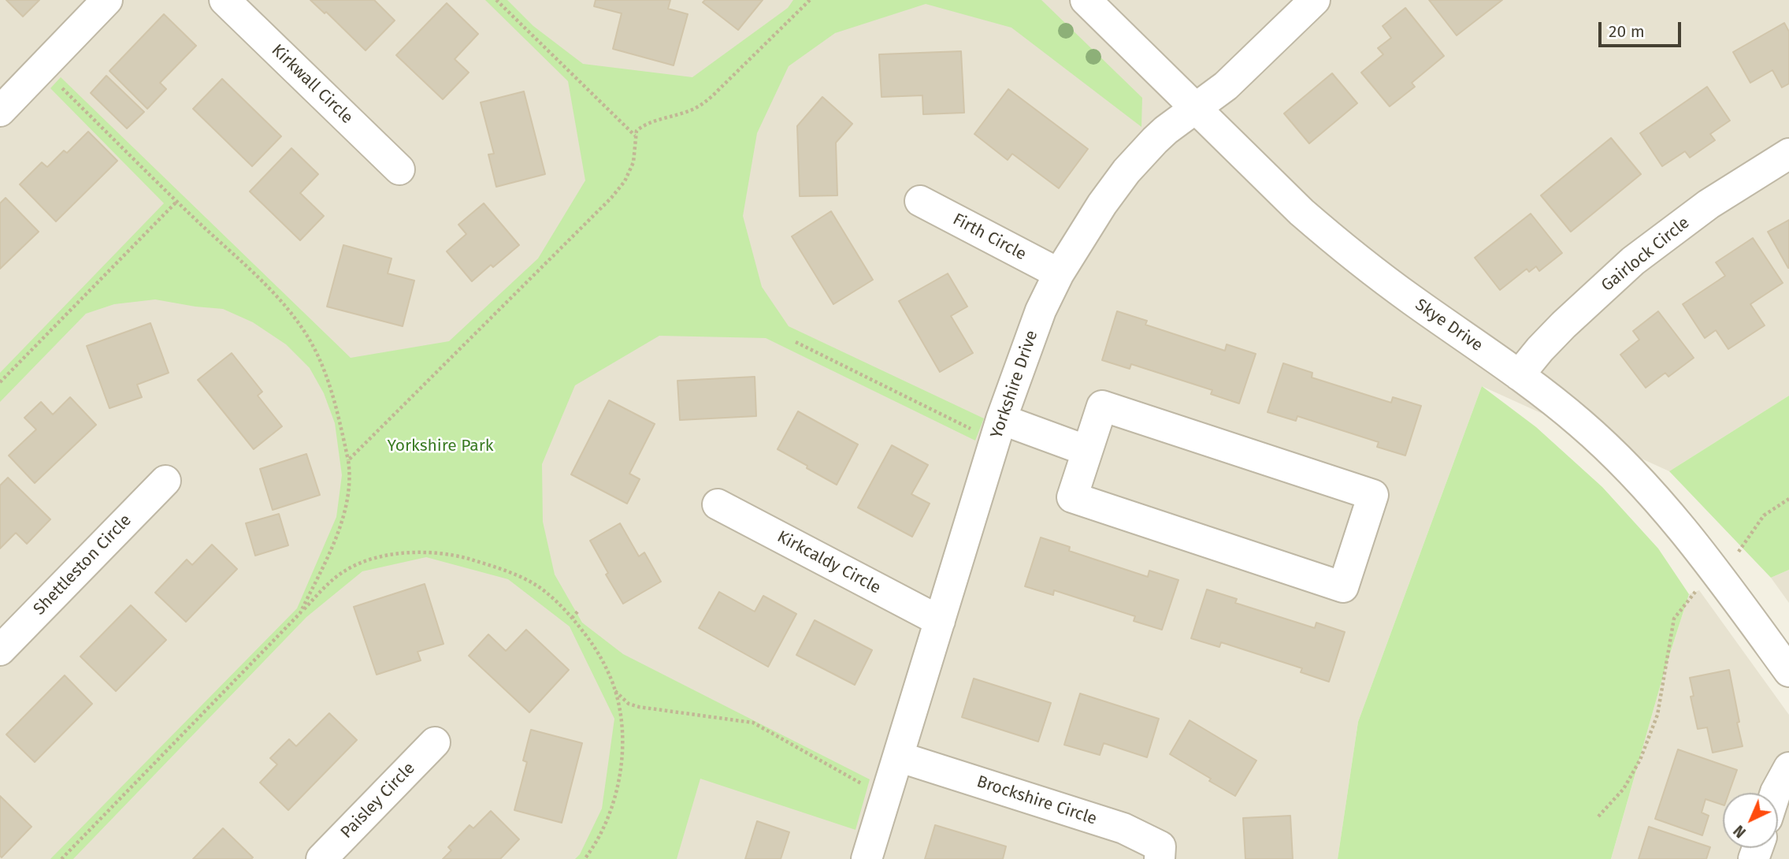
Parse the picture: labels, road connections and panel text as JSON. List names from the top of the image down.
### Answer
{
  "streets": {
    "street": [
      "Kirkwall Circle",
      "Firth Circle",
      "Gairlock Circle",
      "Skye Drive",
      "Yorkshire Drive",
      "Kirkcaldy Circle",
      "Shettleston Circle",
      "Paisley Circle",
      "Brockshire Circle"
    ]
  },
  "crossings": [
    ["Firth Circle", "Yorkshire Drive"],
    ["Gairlock Circle", "Skye Drive"],
    ["Skye Drive", "Yorkshire Drive"],
    ["Yorkshire Drive", "Kirkcaldy Circle"],
    ["Yorkshire Drive", "Brockshire Circle"]
  ],
  "parks": ["Yorkshire Park"],
  "scale_bar": "20 m",
  "north": "bottom left"
}
